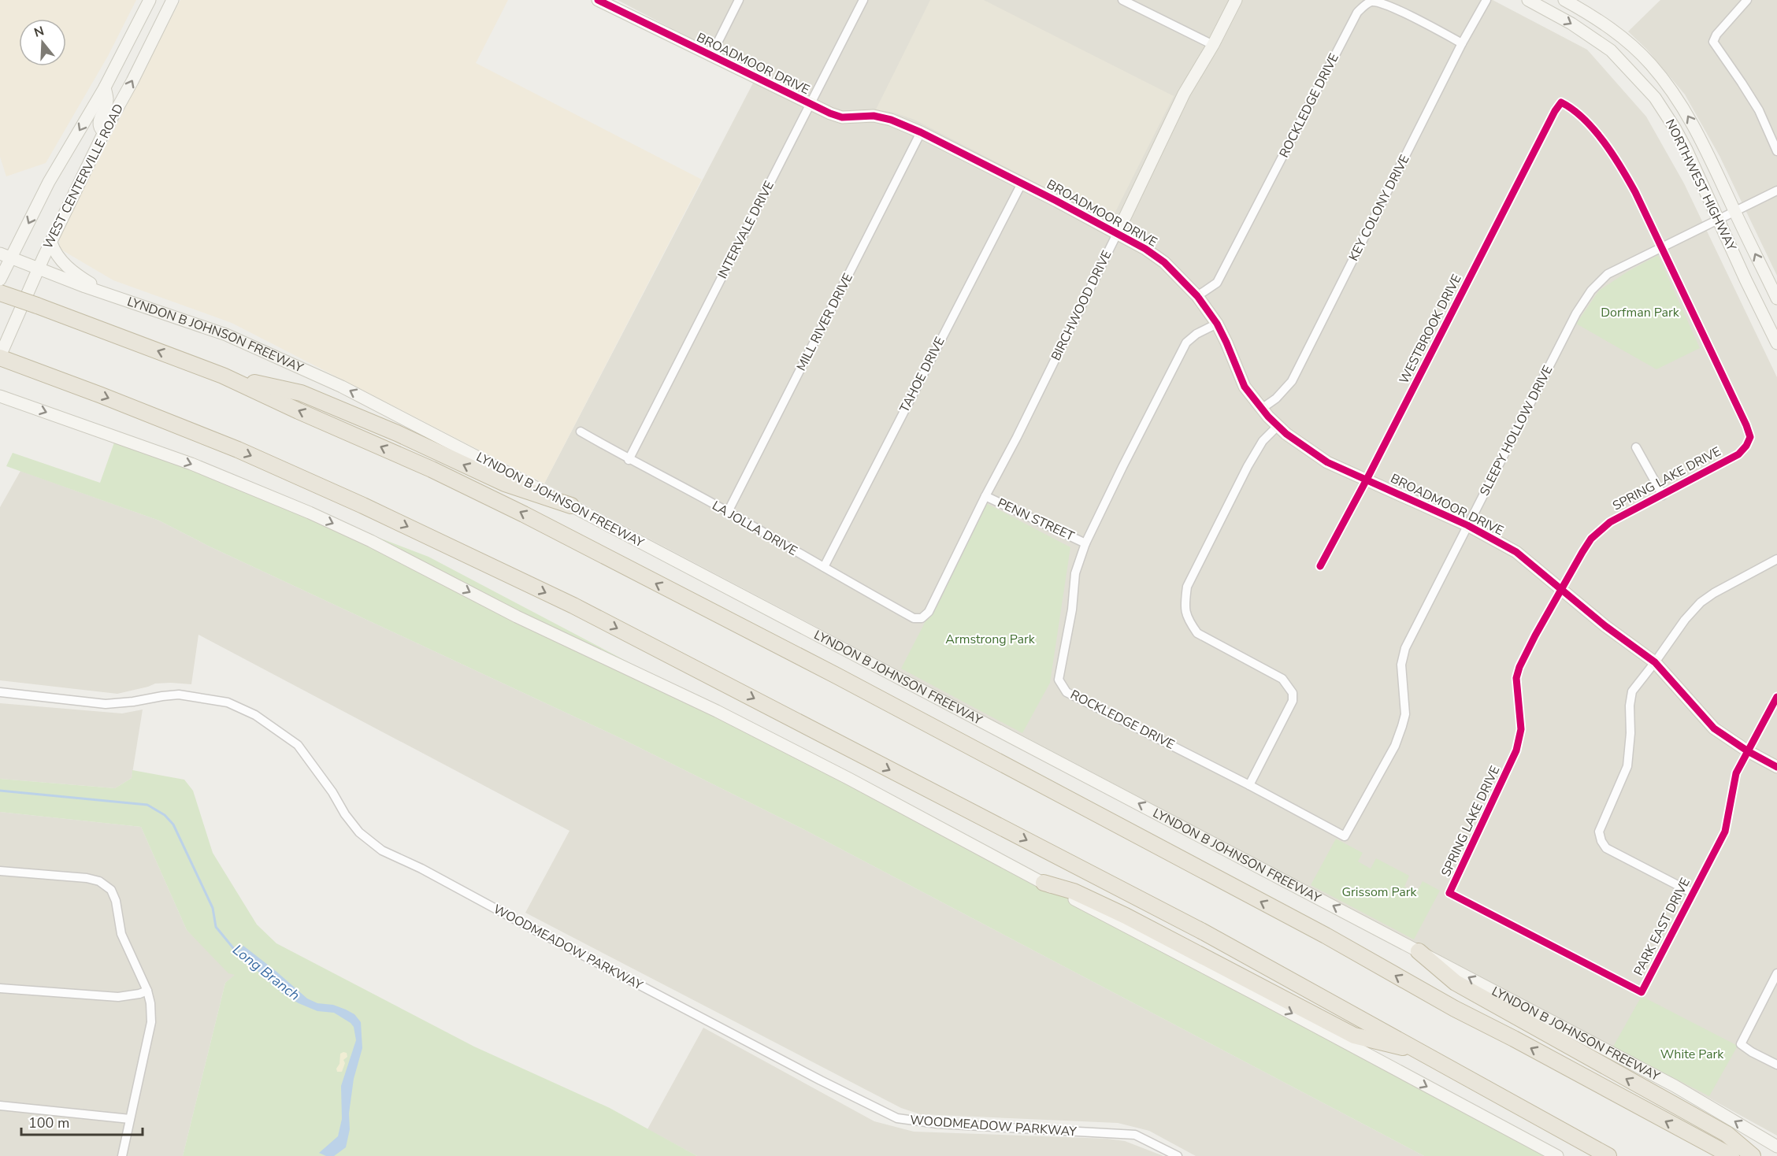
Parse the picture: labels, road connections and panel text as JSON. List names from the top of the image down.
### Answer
{
  "streets": {
    "main road": [
      "BROADMOOR DRIVE",
      "WEST CENTERVILLE ROAD",
      "NORTHWEST HIGHWAY",
      "BIRCHWOOD DRIVE",
      "LYNDON B JOHNSON FREEWAY"
    ],
    "street": [
      "ROCKLEDGE DRIVE",
      "KEY COLONY DRIVE",
      "INTERVALE DRIVE",
      "MILL RIVER DRIVE",
      "WESTBROOK DRIVE",
      "TAHOE DRIVE",
      "SLEEPY HOLLOW DRIVE",
      "SPRING LAKE DRIVE",
      "PENN STREET",
      "LA JOLLA DRIVE",
      "PARK EAST DRIVE",
      "WOODMEADOW PARKWAY"
    ]
  },
  "crossings": [
    ["BROADMOOR DRIVE", "ROCKLEDGE DRIVE"],
    ["BROADMOOR DRIVE", "KEY COLONY DRIVE"],
    ["BROADMOOR DRIVE", "INTERVALE DRIVE"],
    ["BROADMOOR DRIVE", "BIRCHWOOD DRIVE"],
    ["BROADMOOR DRIVE", "MILL RIVER DRIVE"],
    ["BROADMOOR DRIVE", "WESTBROOK DRIVE"],
    ["BROADMOOR DRIVE", "TAHOE DRIVE"],
    ["BROADMOOR DRIVE", "SLEEPY HOLLOW DRIVE"],
    ["BROADMOOR DRIVE", "SPRING LAKE DRIVE"],
    ["BROADMOOR DRIVE", "PARK EAST DRIVE"],
    ["ROCKLEDGE DRIVE", "KEY COLONY DRIVE"],
    ["ROCKLEDGE DRIVE", "SLEEPY HOLLOW DRIVE"],
    ["ROCKLEDGE DRIVE", "PENN STREET"],
    ["WEST CENTERVILLE ROAD", "LYNDON B JOHNSON FREEWAY"],
    ["NORTHWEST HIGHWAY", "SLEEPY HOLLOW DRIVE"],
    ["INTERVALE DRIVE", "LA JOLLA DRIVE"],
    ["BIRCHWOOD DRIVE", "PENN STREET"],
    ["BIRCHWOOD DRIVE", "LA JOLLA DRIVE"],
    ["MILL RIVER DRIVE", "LA JOLLA DRIVE"],
    ["WESTBROOK DRIVE", "SPRING LAKE DRIVE"],
    ["TAHOE DRIVE", "LA JOLLA DRIVE"],
    ["SLEEPY HOLLOW DRIVE", "SPRING LAKE DRIVE"],
    ["SPRING LAKE DRIVE", "PARK EAST DRIVE"]
  ],
  "one_way": ["LYNDON B JOHNSON FREEWAY"],
  "water": ["Long Branch"],
  "parks": [
    "Dorfman Park",
    "Armstrong Park",
    "Grissom Park",
    "White Park"
  ],
  "scale_bar": "100 m",
  "north": "top"
}
